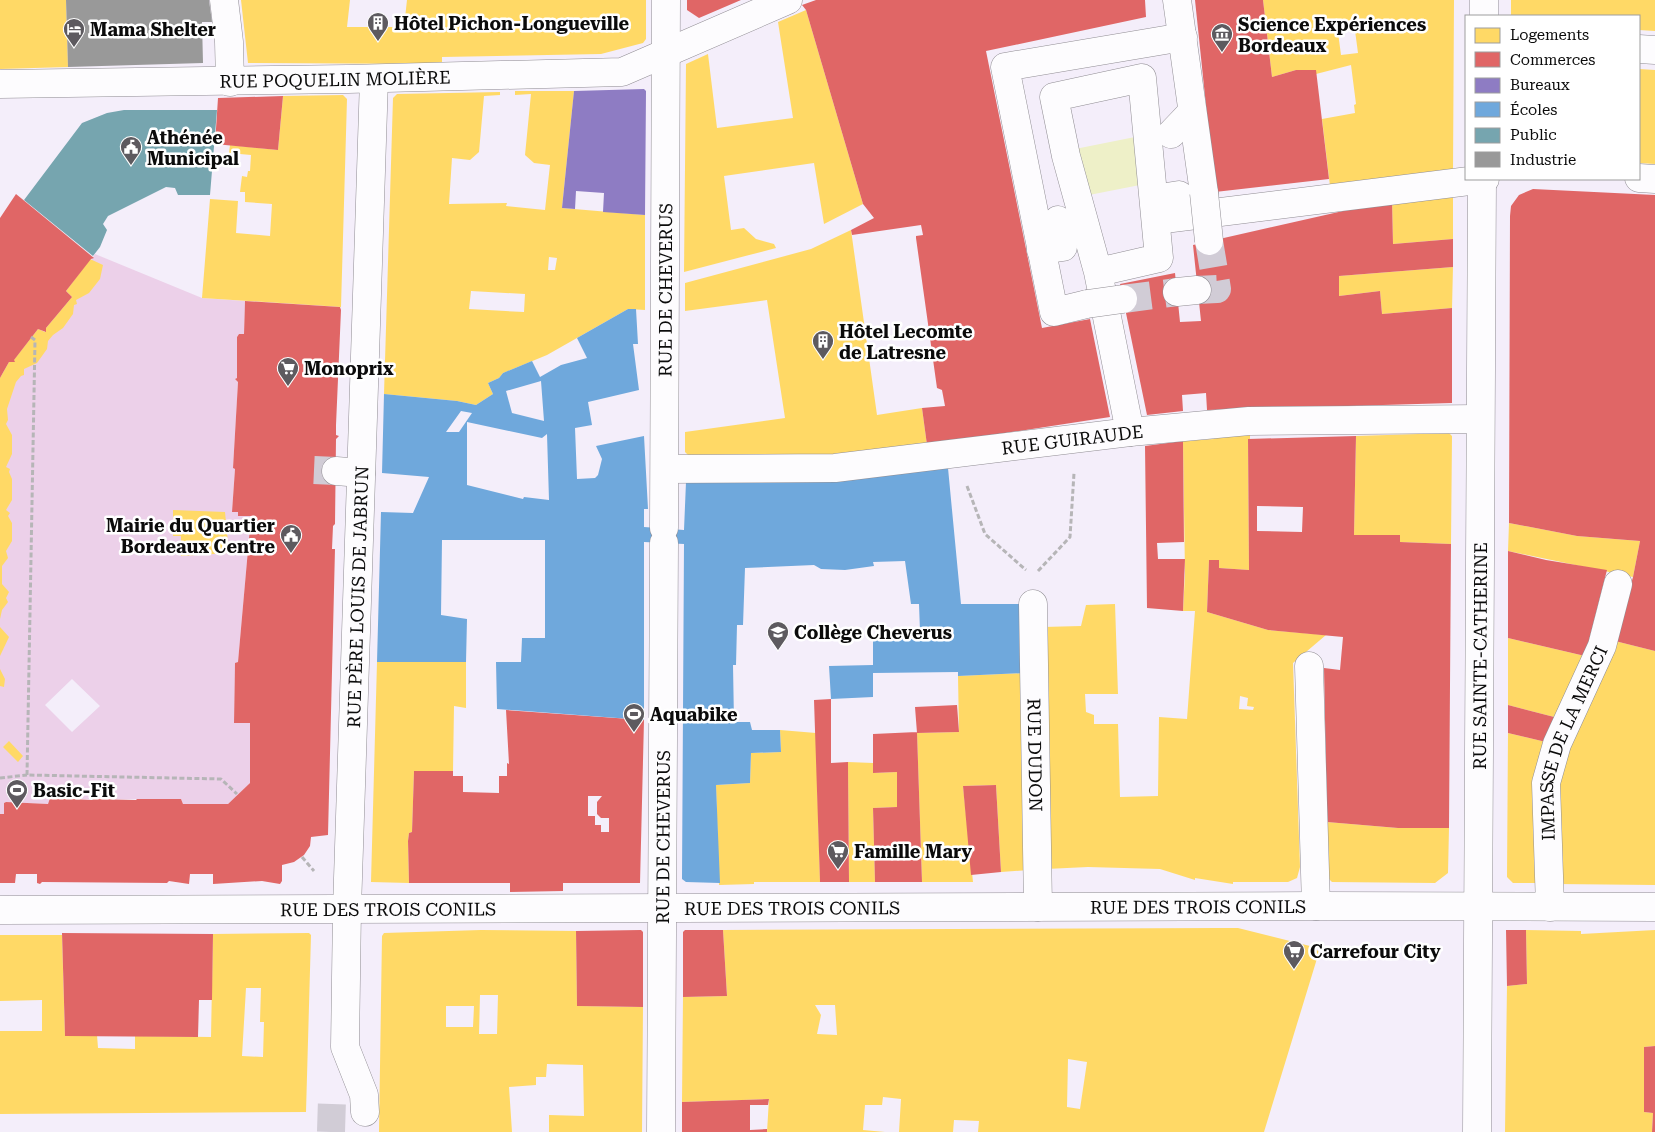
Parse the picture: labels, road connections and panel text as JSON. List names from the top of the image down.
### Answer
{
  "streets": {
    "street": [
      "RUE POQUELIN MOLIÈRE",
      "RUE DE CHEVERUS",
      "RUE GUIRAUDE",
      "RUE PÈRE LOUIS DE JABRUN",
      "RUE SAINTE-CATHERINE",
      "IMPASSE DE LA MERCI",
      "RUE DUDON",
      "RUE DES TROIS CONILS"
    ]
  },
  "crossings": [
    ["RUE POQUELIN MOLIÈRE", "RUE DE CHEVERUS"],
    ["RUE POQUELIN MOLIÈRE", "RUE PÈRE LOUIS DE JABRUN"],
    ["RUE DE CHEVERUS", "RUE GUIRAUDE"],
    ["RUE DE CHEVERUS", "RUE DES TROIS CONILS"],
    ["RUE GUIRAUDE", "RUE SAINTE-CATHERINE"],
    ["RUE PÈRE LOUIS DE JABRUN", "RUE DES TROIS CONILS"],
    ["RUE SAINTE-CATHERINE", "RUE DES TROIS CONILS"],
    ["IMPASSE DE LA MERCI", "RUE DES TROIS CONILS"],
    ["RUE DUDON", "RUE DES TROIS CONILS"]
  ],
  "places": {
    "building": ["Hôtel Pichon-Longueville", "Hôtel Lecomte de Latresne"],
    "hotel": ["Mama Shelter"],
    "museum": ["Science Expériences Bordeaux"],
    "public building": ["Athénée Municipal", "Mairie du Quartier Bordeaux Centre"],
    "supermarket": ["Monoprix", "Famille Mary", "Carrefour City"],
    "school or university": ["Collège Cheverus"],
    "sports": ["Aquabike", "Basic-Fit"]
  },
  "legend": [
    "Logements",
    "Commerces",
    "Bureaux",
    "Écoles",
    "Public",
    "Industrie"
  ]
}
